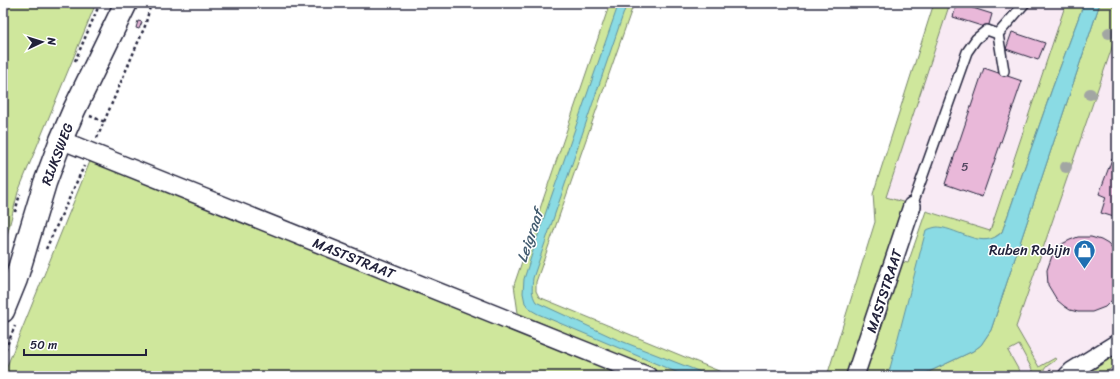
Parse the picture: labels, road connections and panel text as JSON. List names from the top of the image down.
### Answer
{
  "streets": {
    "main road": ["RIJKSWEG"],
    "street": ["MASTSTRAAT"]
  },
  "crossings": [
    ["RIJKSWEG", "MASTSTRAAT"]
  ],
  "water": ["Leigraaf"],
  "places": {
    "shop": ["Ruben Robijn"]
  },
  "house_numbers": ["5"],
  "scale_bar": "50 m",
  "north": "right"
}
